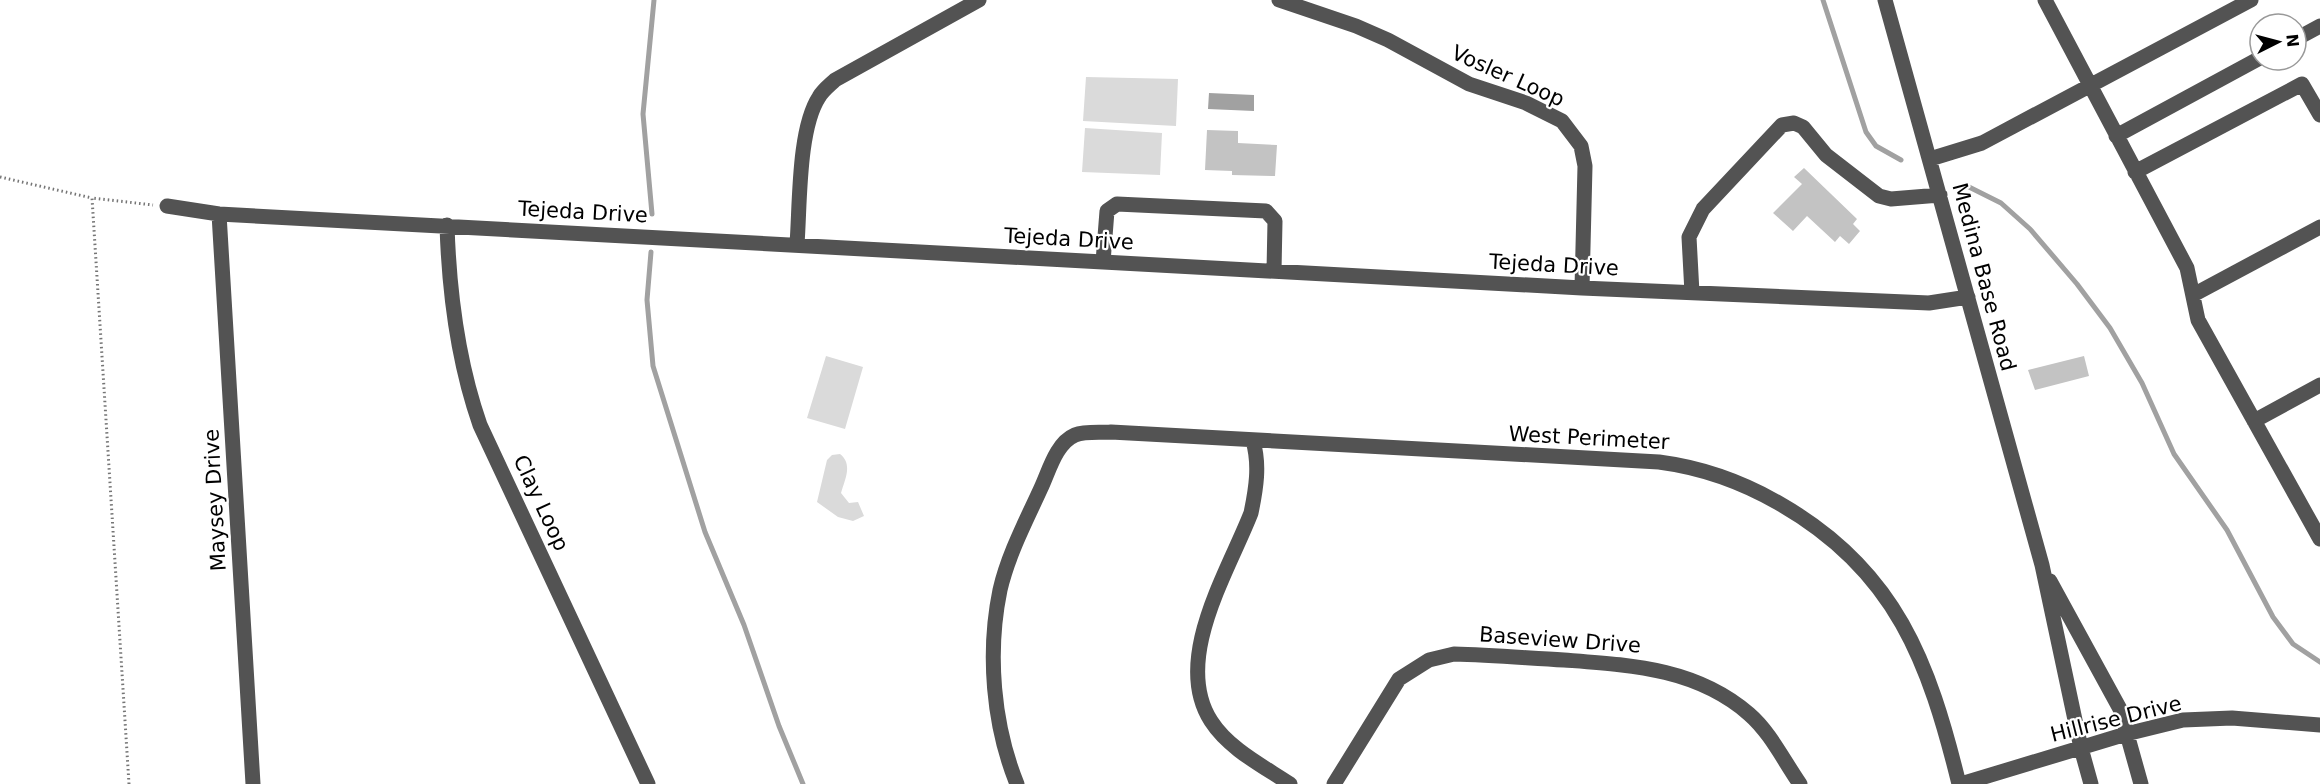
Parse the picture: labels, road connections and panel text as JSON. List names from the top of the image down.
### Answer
{
  "streets": {
    "street": [
      "Vosler Loop",
      "Tejeda Drive",
      "Medina Base Road",
      "West Perimeter",
      "Maysey Drive",
      "Clay Loop",
      "Baseview Drive",
      "Hillrise Drive"
    ]
  },
  "crossings": [
    ["Vosler Loop", "Tejeda Drive"],
    ["Tejeda Drive", "Medina Base Road"],
    ["Tejeda Drive", "Maysey Drive"],
    ["Tejeda Drive", "Clay Loop"],
    ["Medina Base Road", "Hillrise Drive"],
    ["West Perimeter", "Hillrise Drive"]
  ],
  "north": "right"
}
